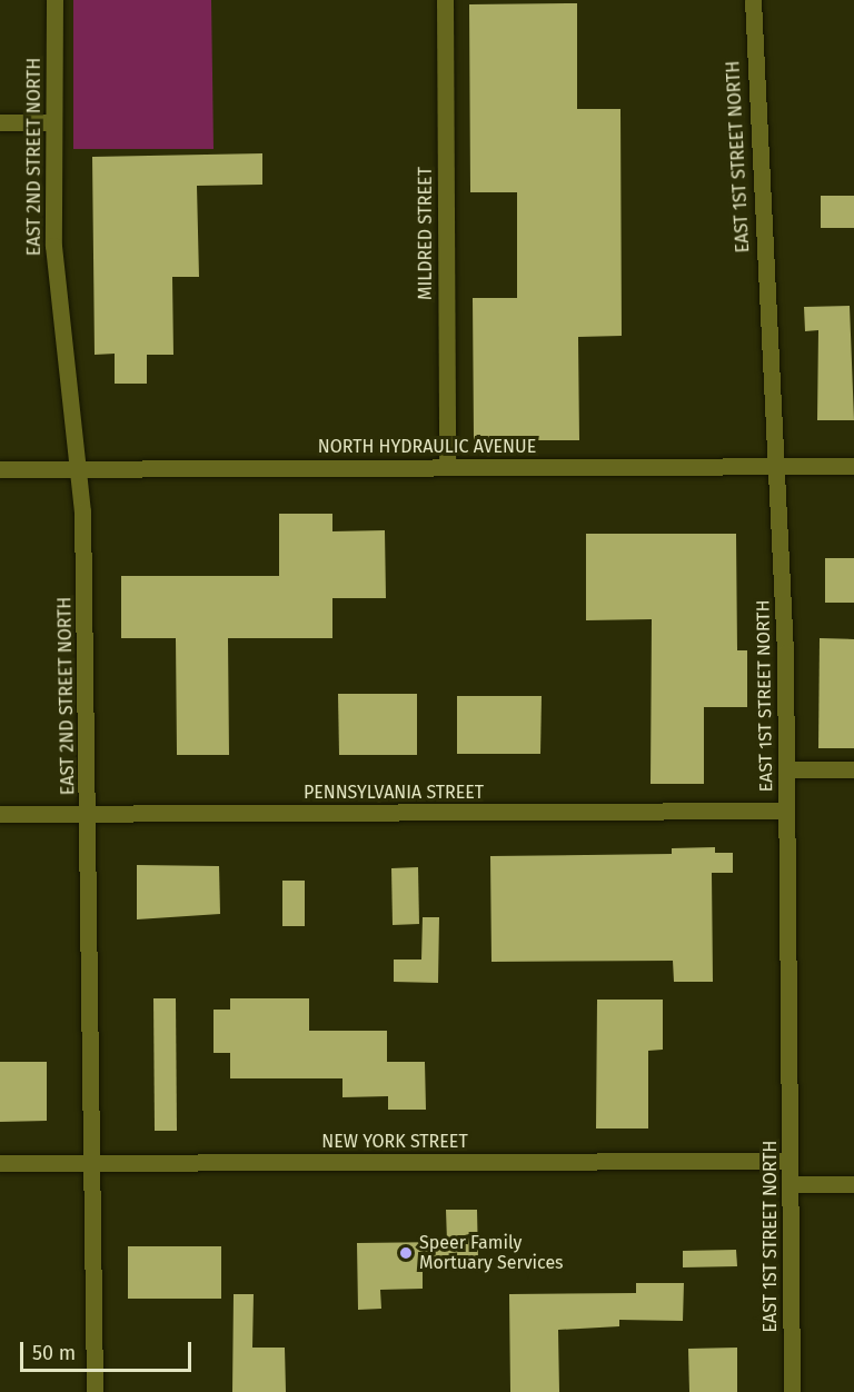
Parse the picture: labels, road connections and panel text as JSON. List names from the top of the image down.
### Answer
{
  "streets": {
    "street": [
      "EAST 2ND STREET NORTH",
      "EAST 1ST STREET NORTH",
      "MILDRED STREET",
      "NORTH HYDRAULIC AVENUE",
      "PENNSYLVANIA STREET",
      "NEW YORK STREET"
    ]
  },
  "crossings": [
    ["EAST 2ND STREET NORTH", "NORTH HYDRAULIC AVENUE"],
    ["EAST 2ND STREET NORTH", "PENNSYLVANIA STREET"],
    ["EAST 2ND STREET NORTH", "NEW YORK STREET"],
    ["EAST 1ST STREET NORTH", "NORTH HYDRAULIC AVENUE"],
    ["EAST 1ST STREET NORTH", "PENNSYLVANIA STREET"],
    ["EAST 1ST STREET NORTH", "NEW YORK STREET"],
    ["MILDRED STREET", "NORTH HYDRAULIC AVENUE"]
  ],
  "places": ["Speer Family Mortuary Services"],
  "scale_bar": "50 m"
}
